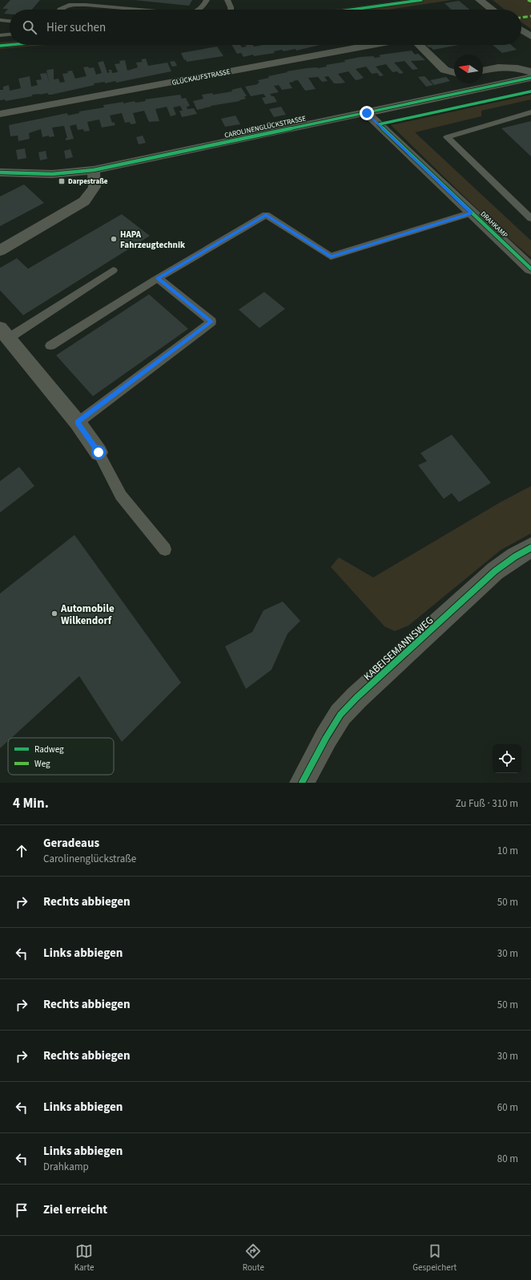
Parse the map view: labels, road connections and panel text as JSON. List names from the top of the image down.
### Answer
{
  "streets": {
    "street": [
      "GLÜCKAUFSTRASSE",
      "CAROLINENGLÜCKSTRASSE",
      "DRAHKAMP",
      "KABEISEMANNSWEG"
    ]
  },
  "crossings": [
    ["CAROLINENGLÜCKSTRASSE", "DRAHKAMP"]
  ],
  "places": {
    "transit": ["Darpestraße"],
    "other": ["HAPA Fahrzeugtechnik", "Automobile Wilkendorf"]
  },
  "legend": ["Radweg", "Weg"],
  "north": "left",
  "page": {
    "search": "Hier suchen",
    "heading": ["4 Min.", "Zu Fuß · 310 m"],
    "list": [
      ["Geradeaus", "Carolinenglückstraße", "10 m"],
      ["Rechts abbiegen", "50 m"],
      ["Links abbiegen", "30 m"],
      ["Rechts abbiegen", "50 m"],
      ["Rechts abbiegen", "30 m"],
      ["Links abbiegen", "60 m"],
      ["Links abbiegen", "Drahkamp", "80 m"],
      "Ziel erreicht"
    ],
    "nav": ["Karte", "Route", "Gespeichert"]
  }
}
